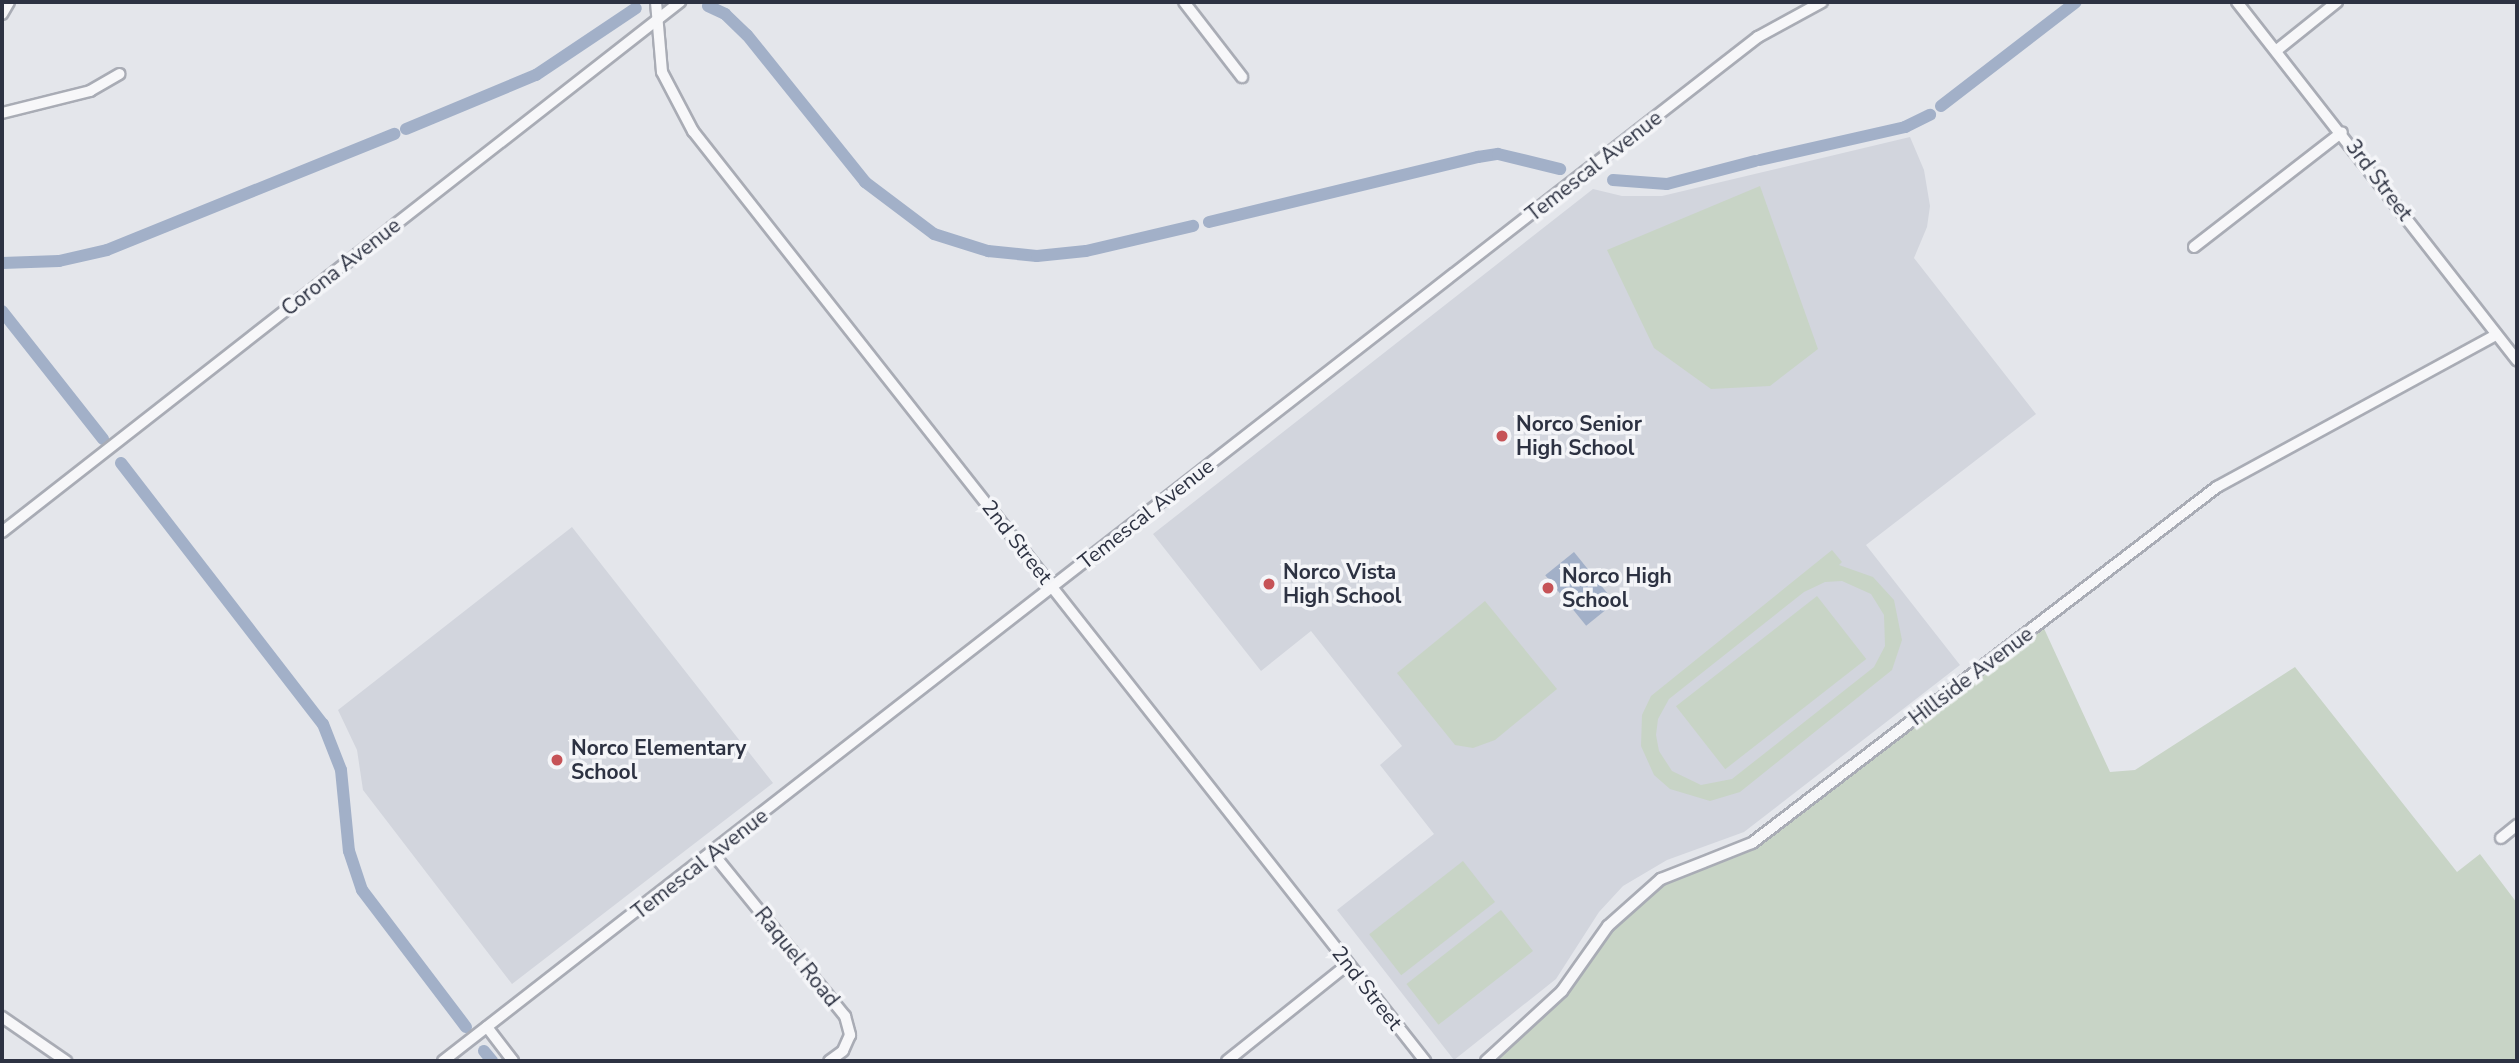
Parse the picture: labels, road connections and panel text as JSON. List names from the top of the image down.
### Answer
{
  "streets": {
    "street": [
      "Temescal Avenue",
      "3rd Street",
      "Corona Avenue",
      "2nd Street",
      "Hillside Avenue",
      "Raquel Road"
    ]
  },
  "crossings": [
    ["Temescal Avenue", "2nd Street"],
    ["Temescal Avenue", "Raquel Road"],
    ["3rd Street", "Hillside Avenue"],
    ["Corona Avenue", "2nd Street"]
  ],
  "places": [
    "Norco Senior High School",
    "Norco Vista High School",
    "Norco High School",
    "Norco Elementary School"
  ]
}
